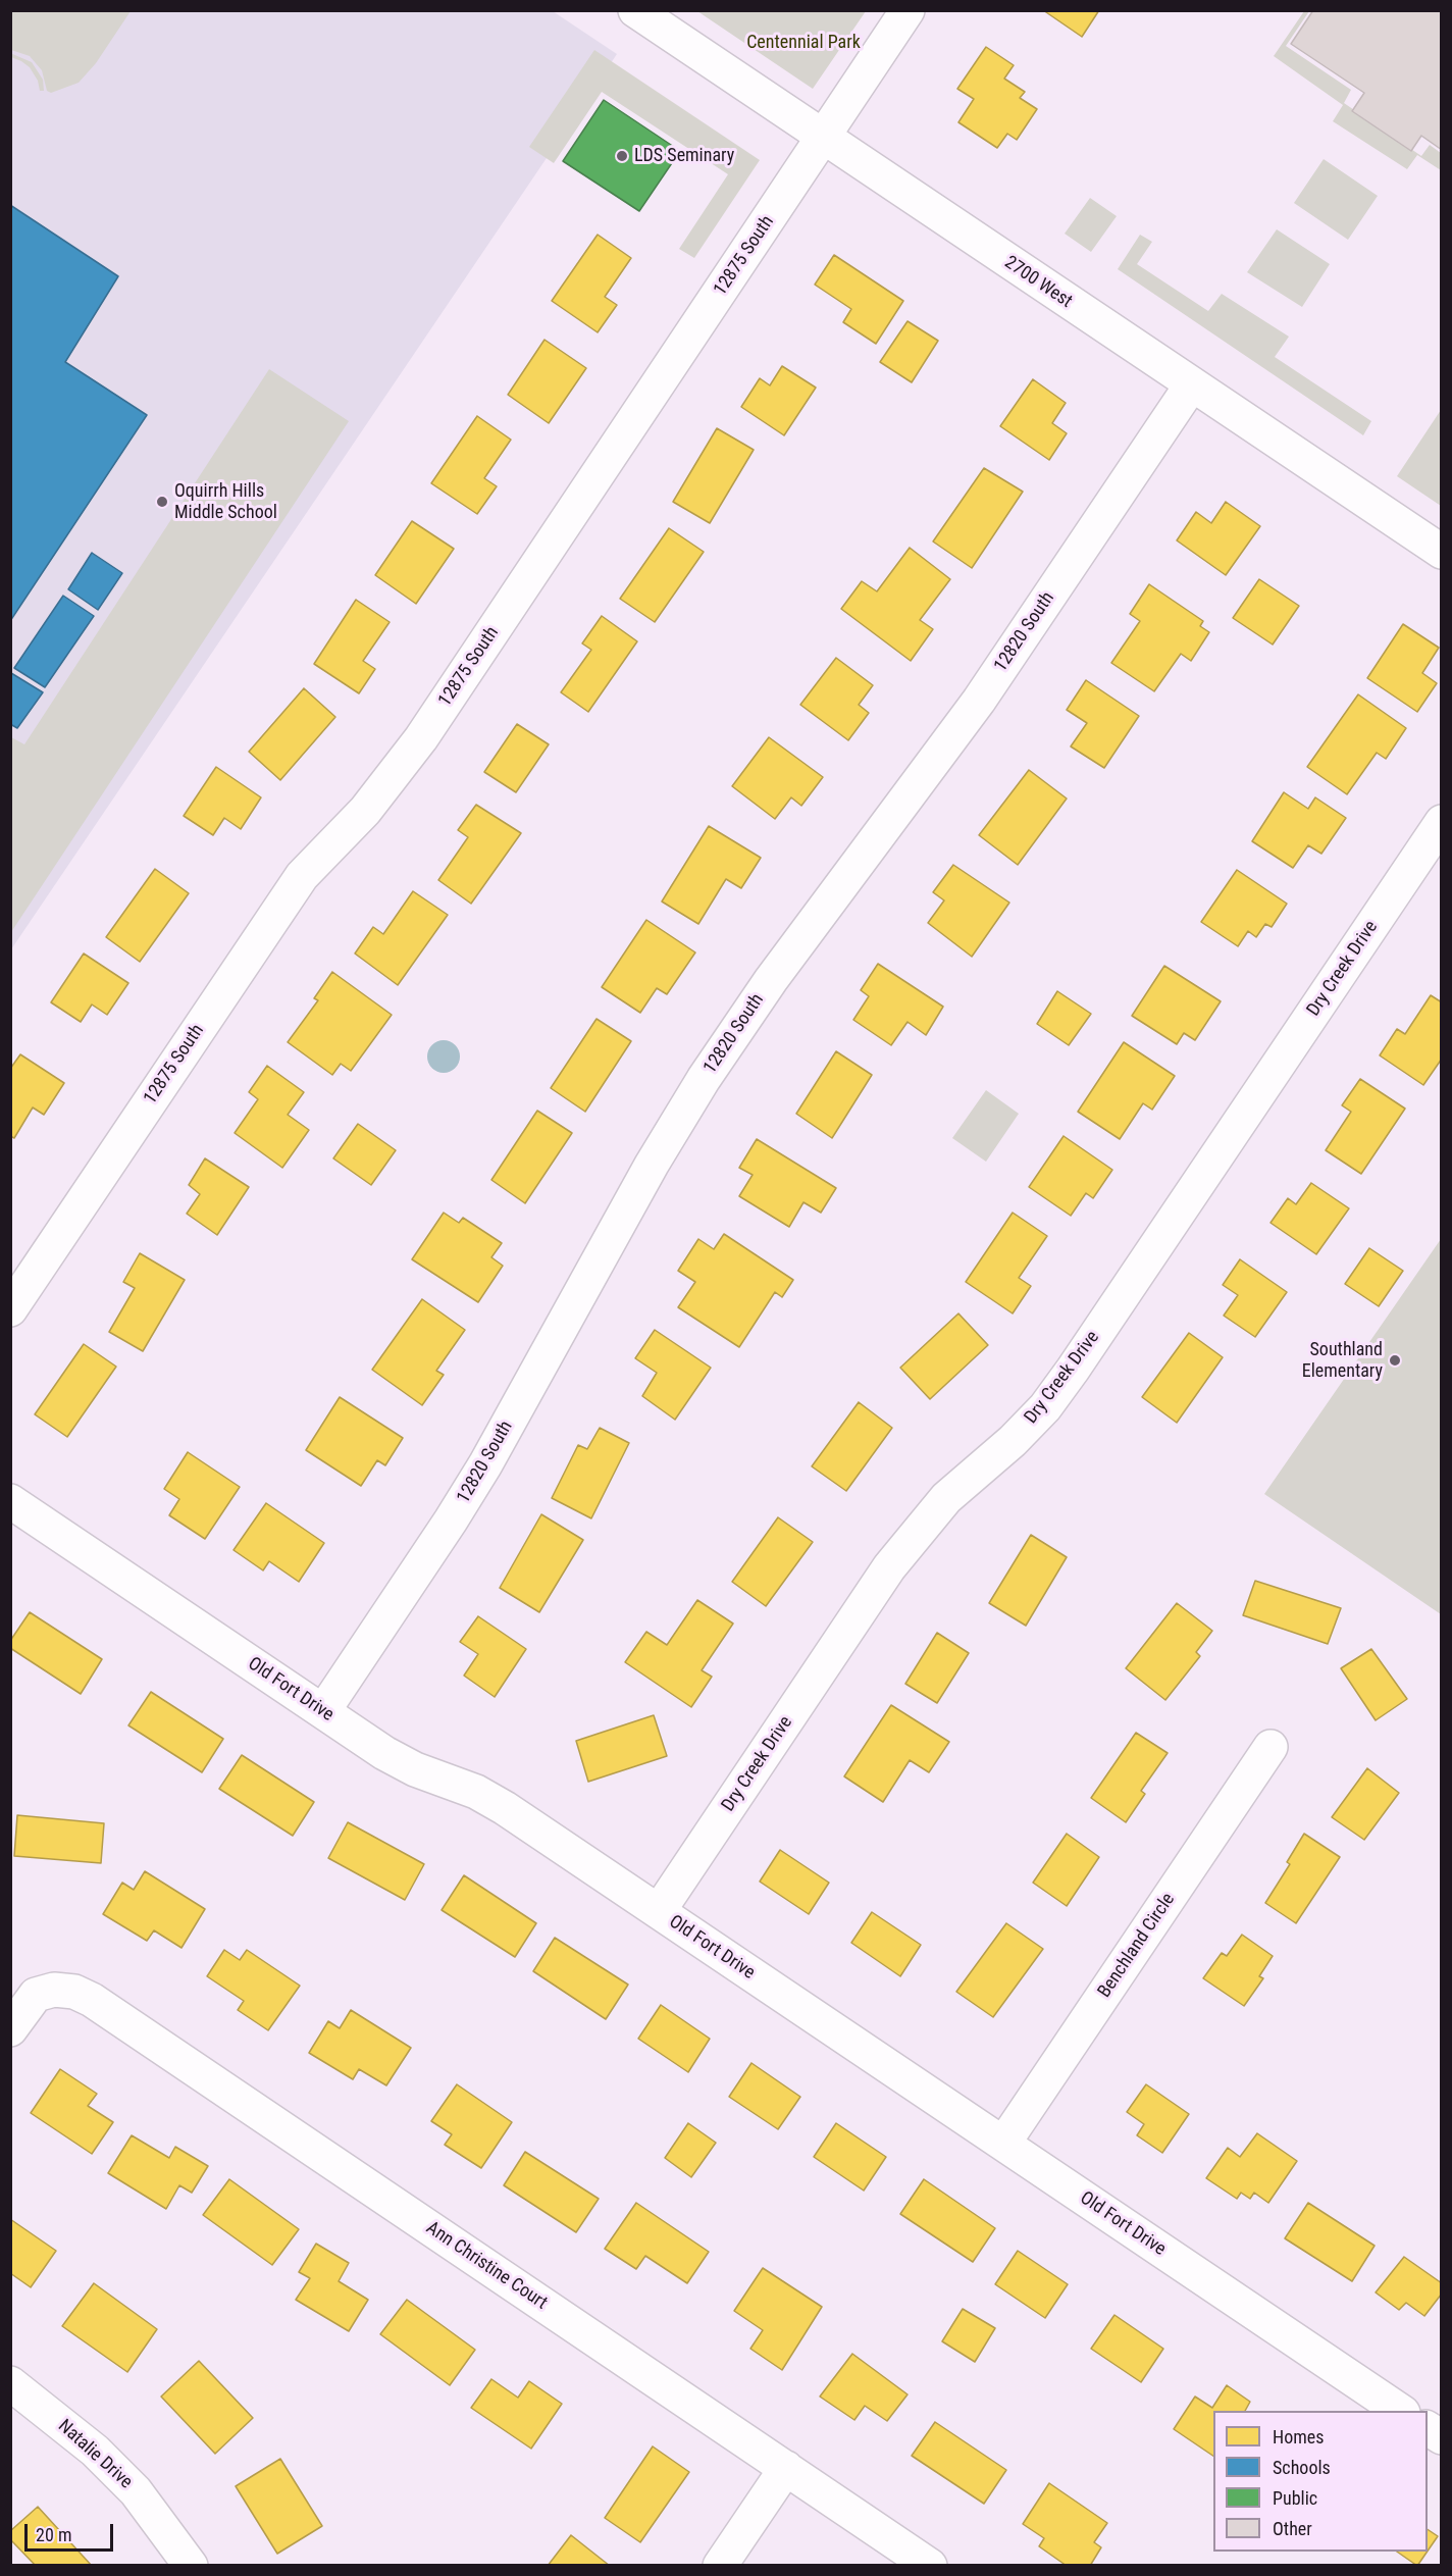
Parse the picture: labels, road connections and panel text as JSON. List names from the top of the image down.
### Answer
{
  "streets": {
    "street": [
      "12875 South",
      "2700 West",
      "12820 South",
      "Dry Creek Drive",
      "Old Fort Drive",
      "Benchland Circle",
      "Ann Christine Court",
      "Natalie Drive"
    ]
  },
  "crossings": [
    ["12875 South", "2700 West"],
    ["2700 West", "12820 South"],
    ["12820 South", "Old Fort Drive"],
    ["Dry Creek Drive", "Old Fort Drive"],
    ["Old Fort Drive", "Benchland Circle"]
  ],
  "parks": ["Centennial Park"],
  "places": ["LDS Seminary", "Oquirrh Hills Middle School", "Southland Elementary"],
  "legend": [
    "Homes",
    "Schools",
    "Public",
    "Other"
  ],
  "scale_bar": "20 m"
}
